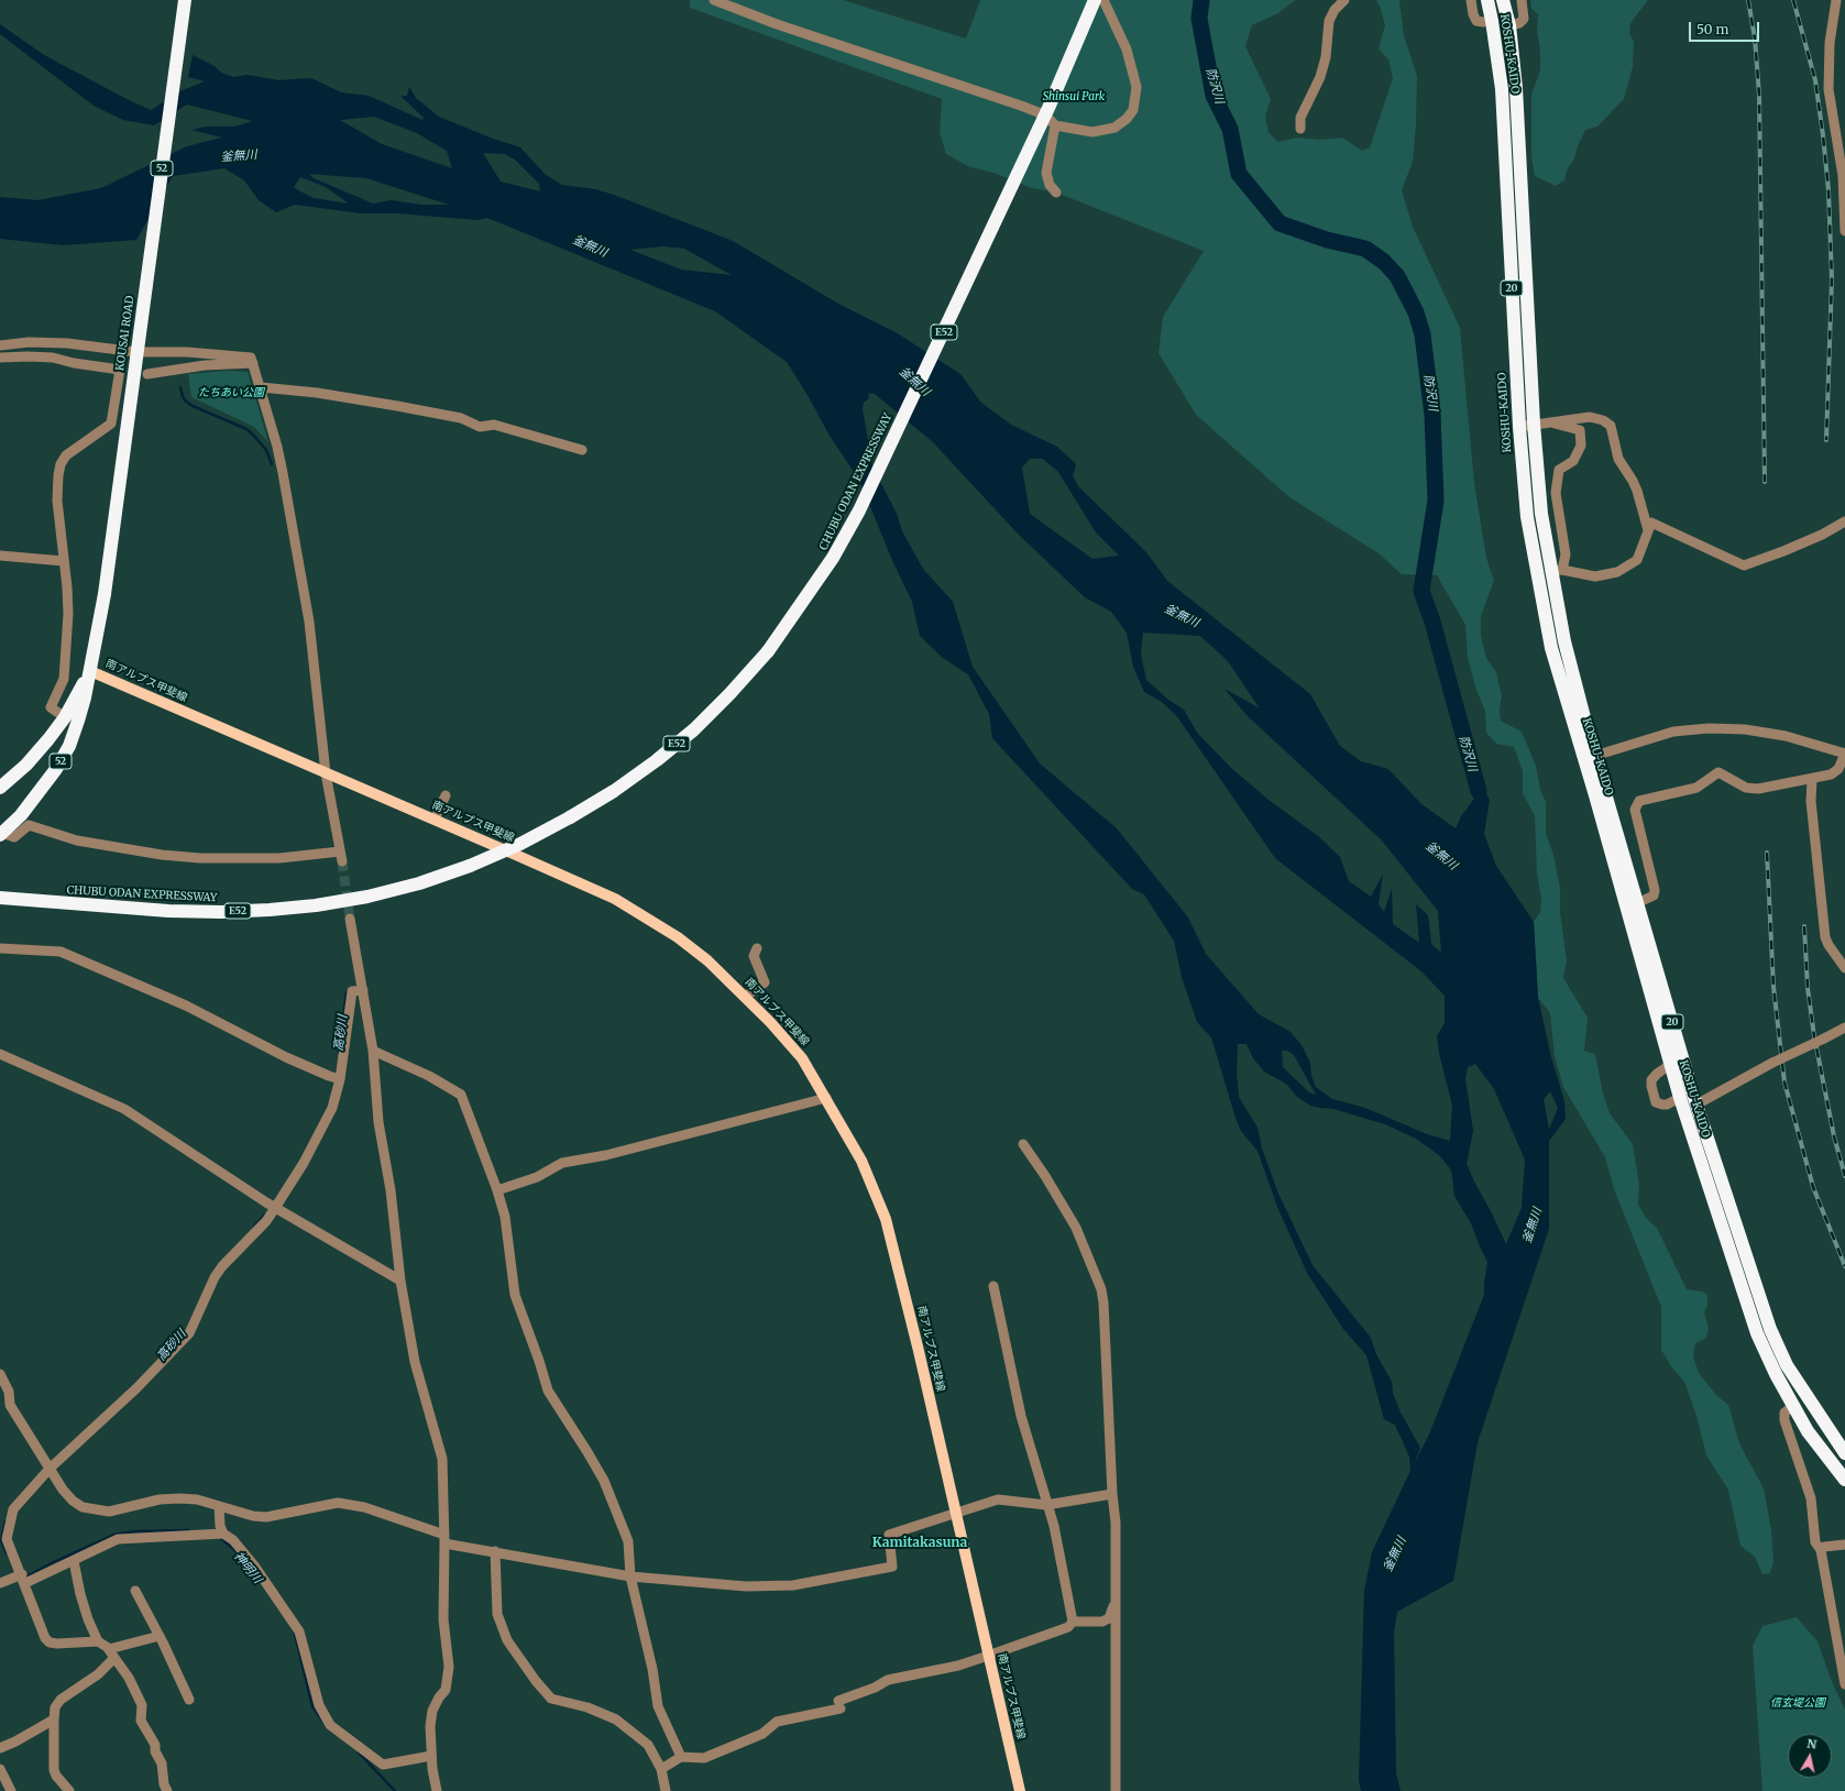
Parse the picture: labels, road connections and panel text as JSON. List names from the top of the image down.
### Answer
{
  "streets": {
    "highway": [
      "KOSHU-KAIDO",
      "52",
      "20",
      "E52",
      "KOUSAI ROAD",
      "CHUBU ODAN EXPRESSWAY"
    ],
    "main road": ["南アルプス甲斐線"]
  },
  "crossings": [
    ["KOUSAI ROAD", "南アルプス甲斐線"]
  ],
  "districts": ["Kamitakasuna"],
  "water": [
    "防沢川",
    "釜無川",
    "高砂川",
    "神明川"
  ],
  "parks": ["Shinsui Park", "たちあい公園", "信玄堤公園"],
  "scale_bar": "50 m",
  "north": "top"
}
